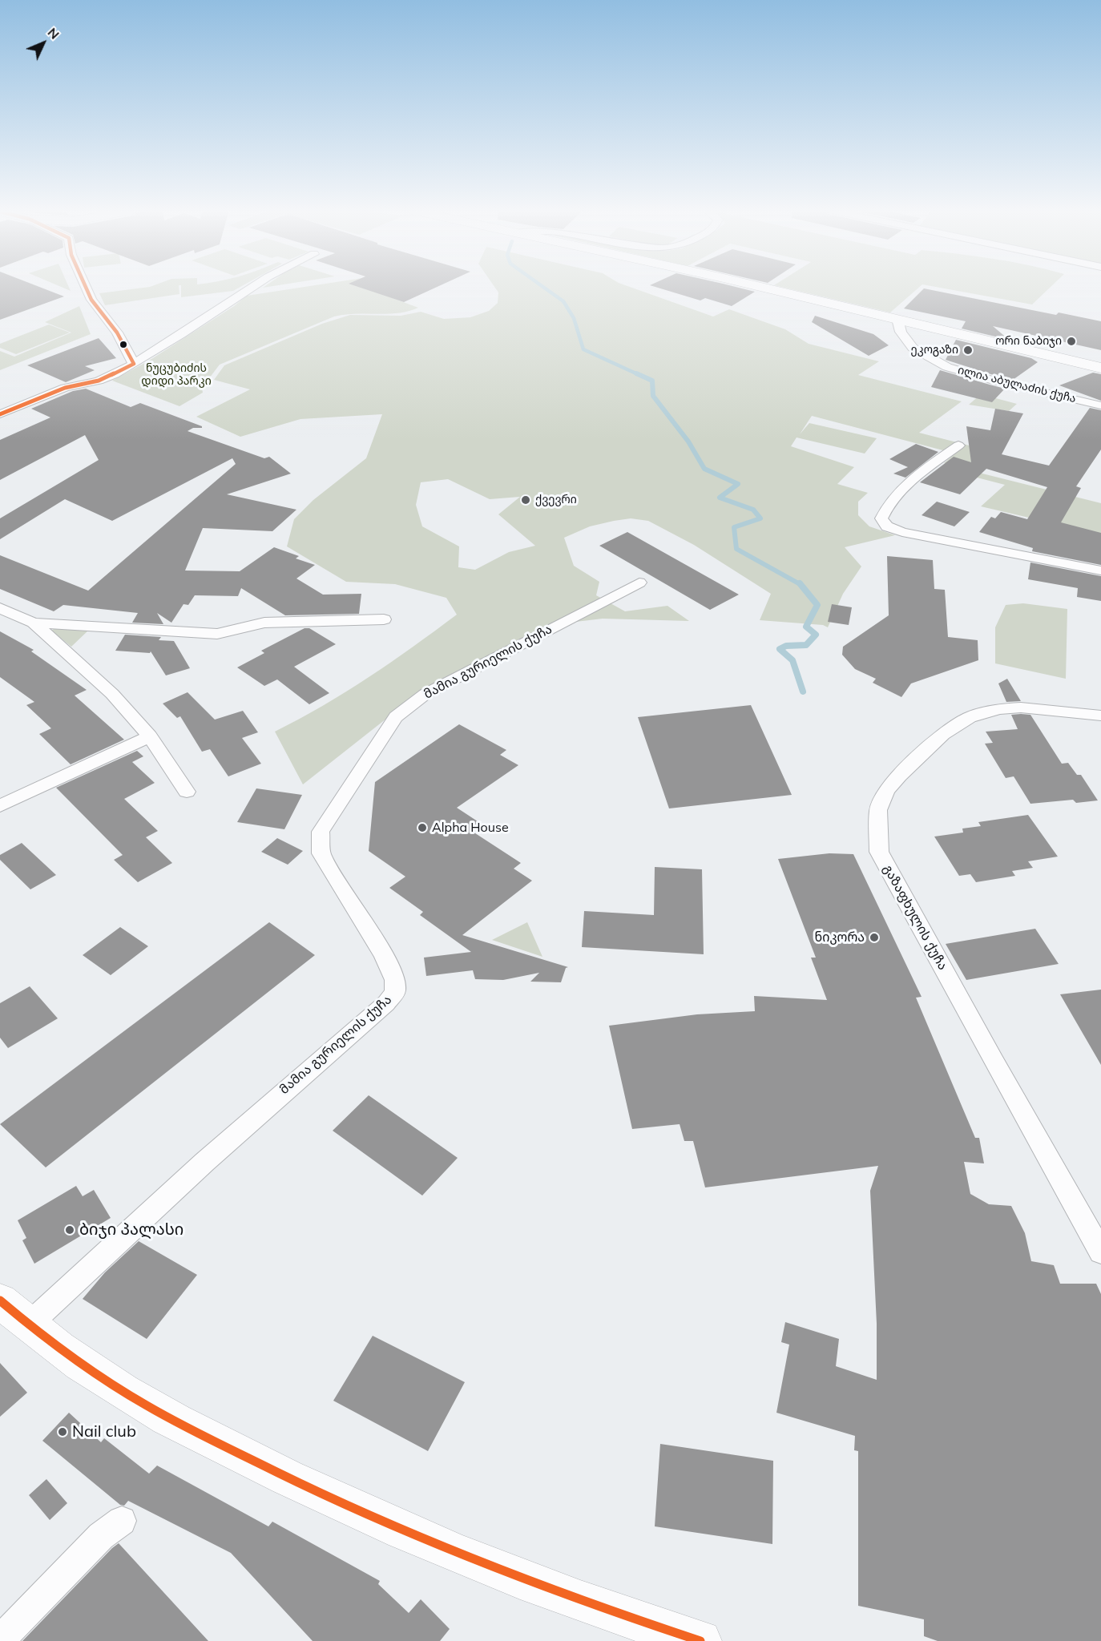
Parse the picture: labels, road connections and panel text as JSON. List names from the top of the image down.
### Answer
{
  "streets": {
    "street": ["ილია აბულაძის ქუჩა", "მამია გურიელის ქუჩა", "გაზაფხულის ქუჩა"]
  },
  "parks": ["ნუცუბიძის დიდი პარკი"],
  "places": [
    "ორი ნაბიჯი",
    "ეკოგაზი",
    "ქვევრი",
    "Alpha House",
    "ნიკორა",
    "ბიჯი პალასი",
    "Nail club"
  ],
  "north": "top right"
}
